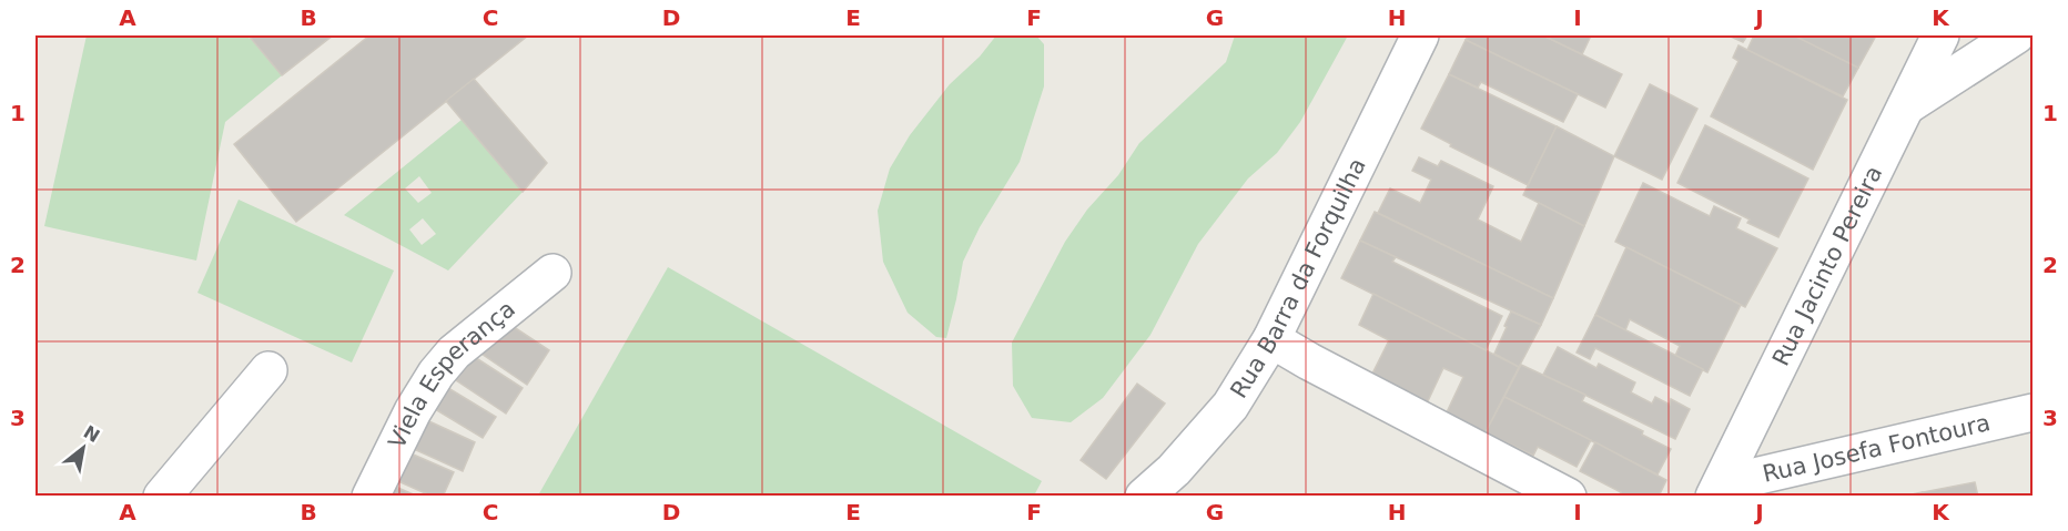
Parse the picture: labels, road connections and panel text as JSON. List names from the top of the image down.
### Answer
{
  "streets": {
    "street": [
      "Rua Jacinto Pereira",
      "Rua Barra da Forquilha",
      "Viela Esperança",
      "Rua Josefa Fontoura"
    ]
  },
  "crossings": [
    ["Rua Jacinto Pereira", "Rua Josefa Fontoura"]
  ],
  "north": "top right",
  "grid": {
    "columns": [
      "A",
      "B",
      "C",
      "D",
      "E",
      "F",
      "G",
      "H",
      "I",
      "J",
      "K"
    ],
    "rows": ["1", "2", "3"]
  }
}
